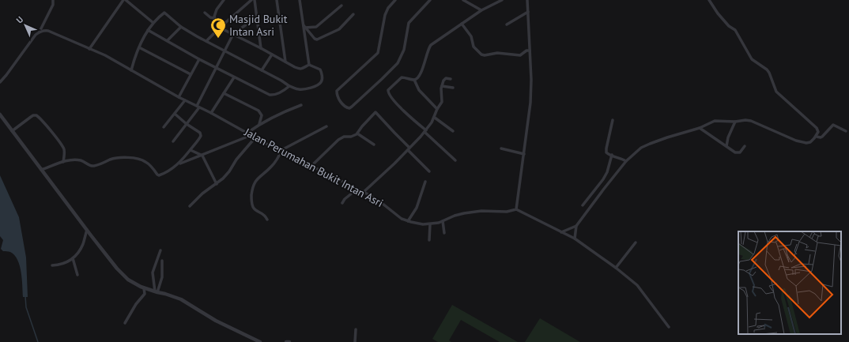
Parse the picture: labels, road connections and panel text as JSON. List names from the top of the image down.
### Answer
{
  "streets": {
    "street": ["Jalan Perumahan Bukit Intan Asri"]
  },
  "places": {
    "mosque": ["Masjid Bukit Intan Asri"]
  },
  "north": "top left"
}
